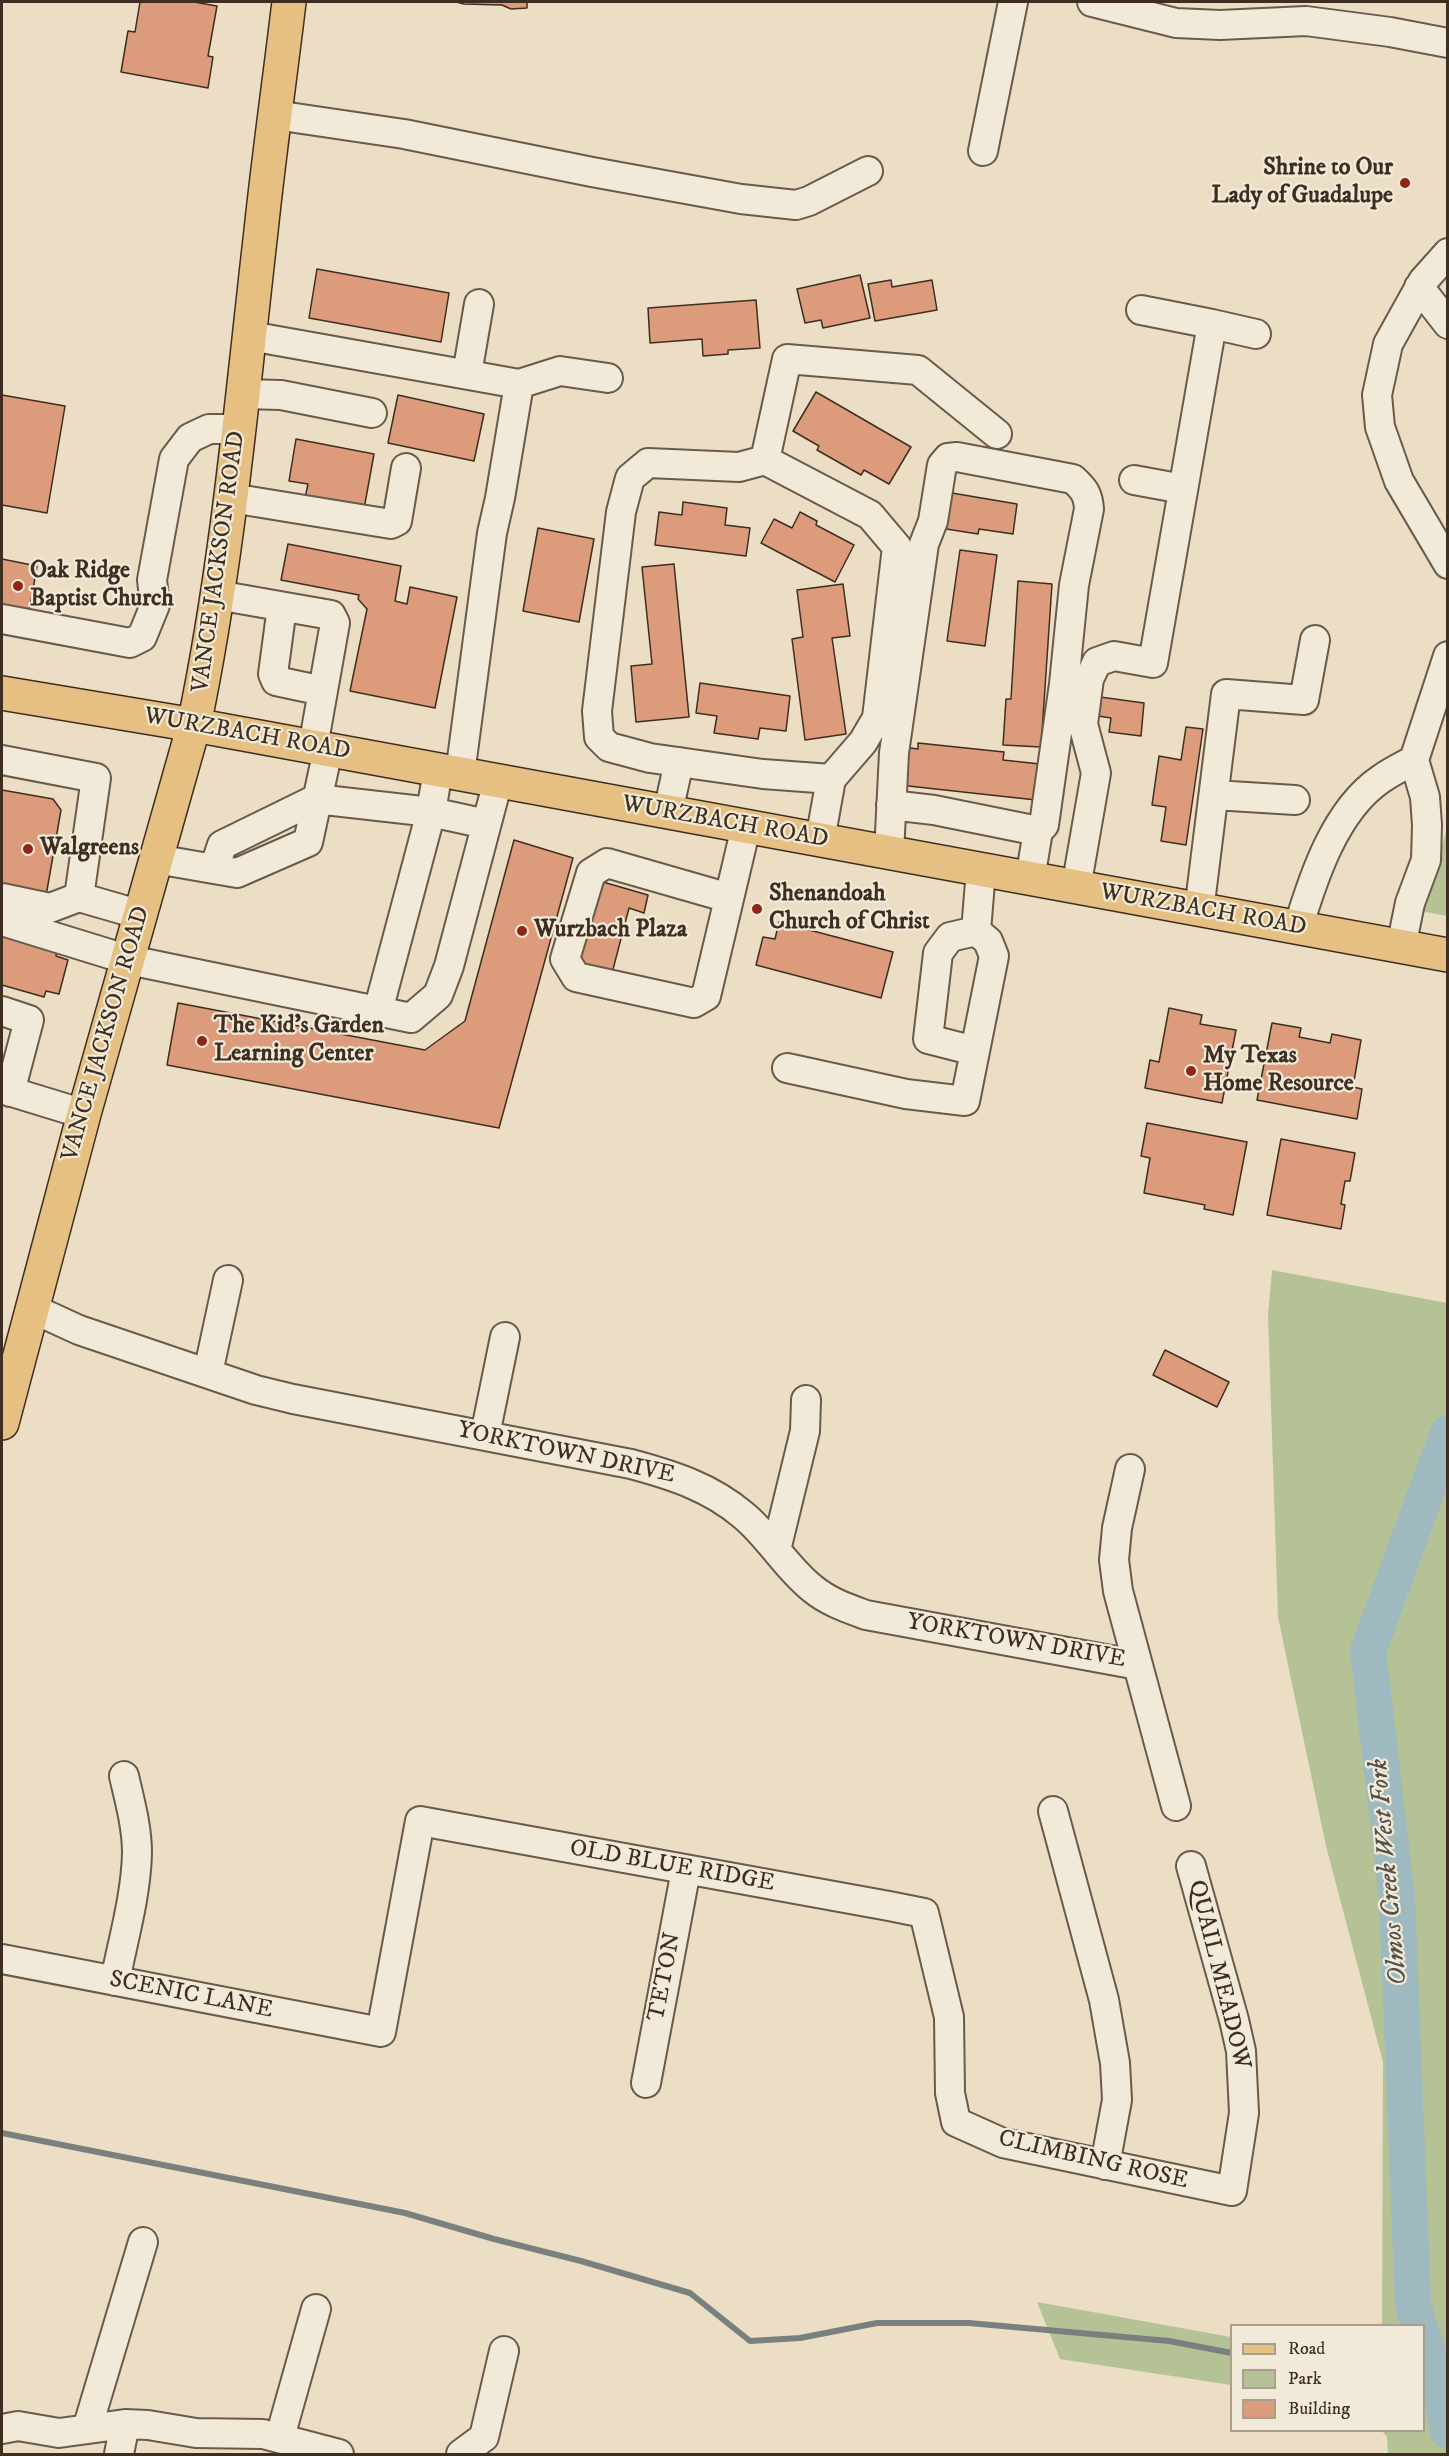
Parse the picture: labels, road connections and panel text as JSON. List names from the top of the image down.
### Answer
{
  "streets": {
    "main road": ["VANCE JACKSON ROAD", "WURZBACH ROAD"],
    "street": [
      "YORKTOWN DRIVE",
      "OLD BLUE RIDGE",
      "QUAIL MEADOW",
      "TETON",
      "SCENIC LANE",
      "CLIMBING ROSE"
    ]
  },
  "crossings": [
    ["VANCE JACKSON ROAD", "WURZBACH ROAD"],
    ["VANCE JACKSON ROAD", "YORKTOWN DRIVE"],
    ["OLD BLUE RIDGE", "TETON"],
    ["OLD BLUE RIDGE", "SCENIC LANE"],
    ["OLD BLUE RIDGE", "CLIMBING ROSE"],
    ["QUAIL MEADOW", "CLIMBING ROSE"]
  ],
  "water": ["Olmos Creek West Fork"],
  "places": [
    "Shrine to Our Lady of Guadalupe",
    "Oak Ridge Baptist Church",
    "Walgreens",
    "Shenandoah Church of Christ",
    "Wurzbach Plaza",
    "The Kid's Garden Learning Center",
    "My Texas Home Resource"
  ],
  "legend": ["Road", "Park", "Building"]
}
